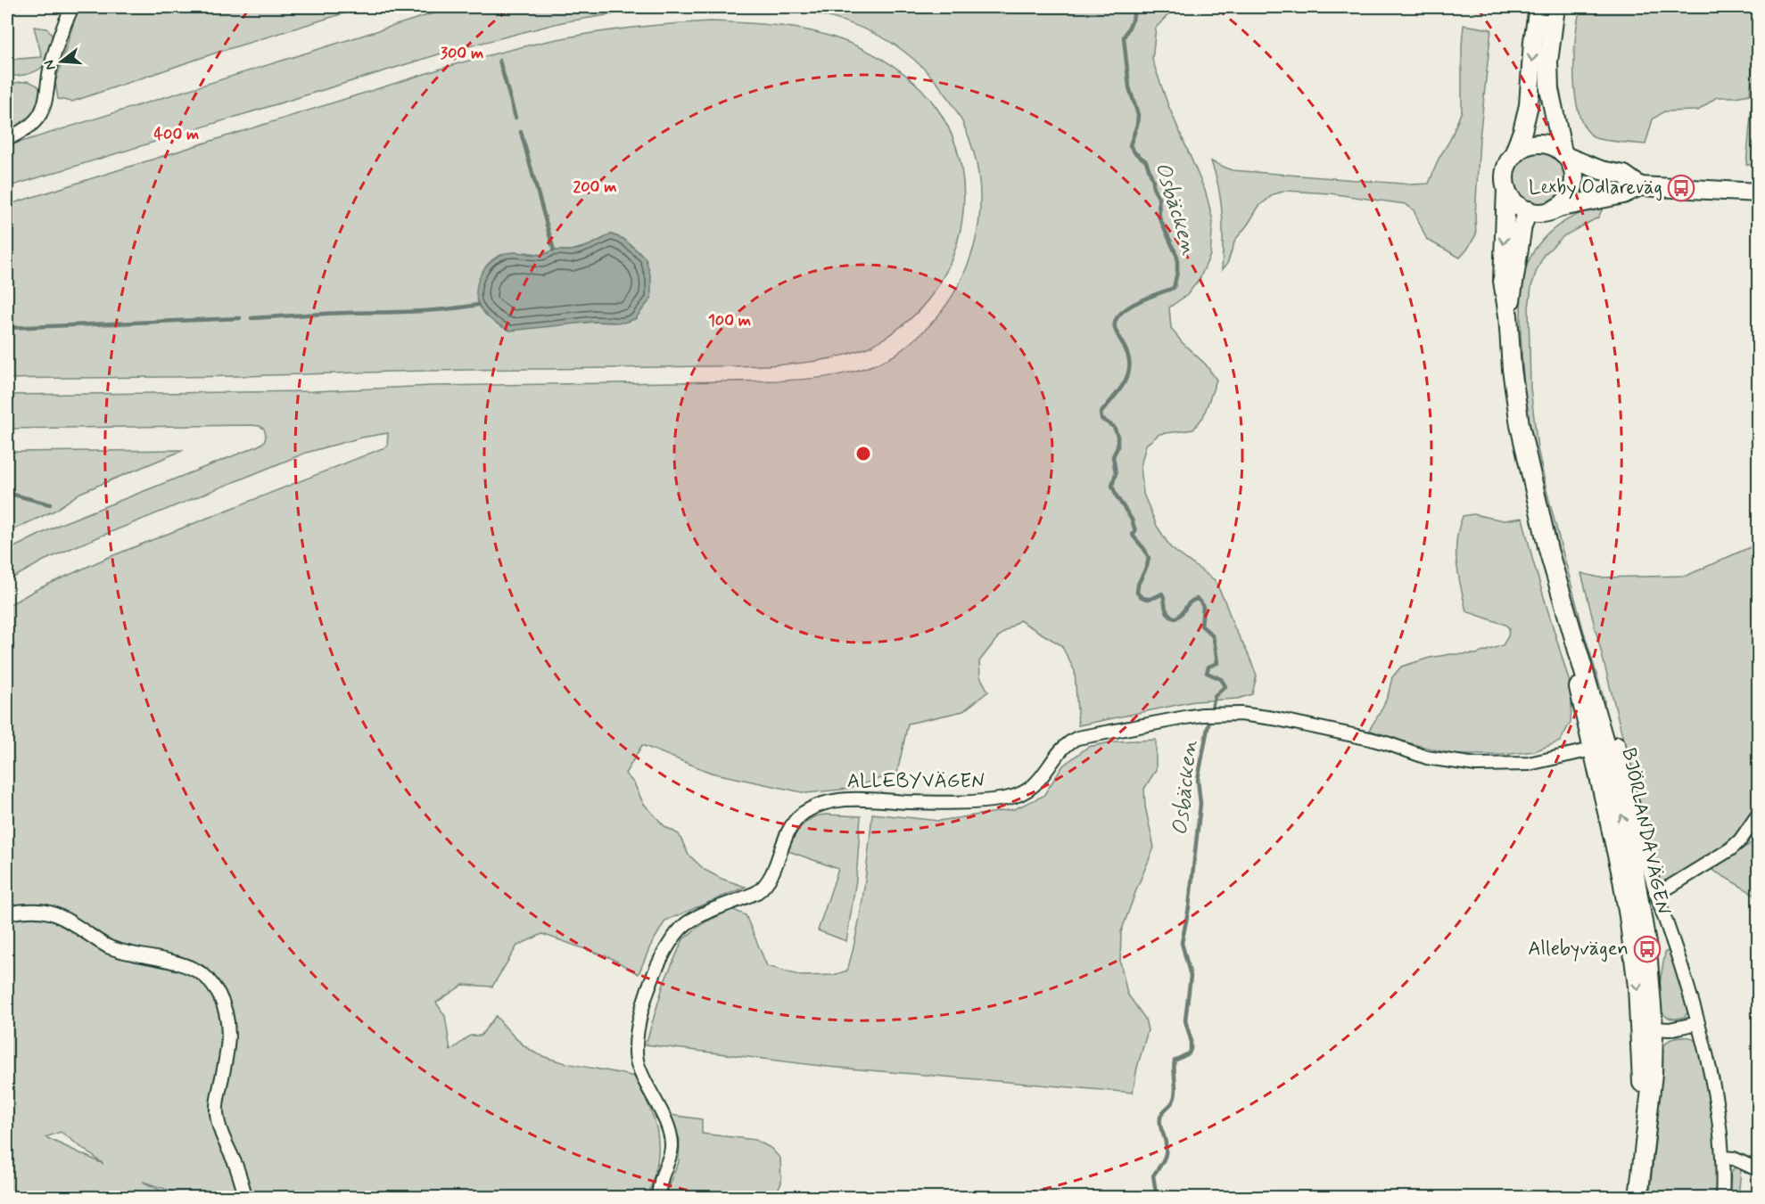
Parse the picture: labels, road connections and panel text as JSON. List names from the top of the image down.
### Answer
{
  "streets": {
    "street": ["ALLEBYVÄGEN", "BJÖRLANDAVÄGEN"]
  },
  "crossings": [
    ["ALLEBYVÄGEN", "BJÖRLANDAVÄGEN"]
  ],
  "water": ["Osbäcken"],
  "places": {
    "bus stop": ["Lexby Odlareväg", "Allebyvägen"]
  },
  "north": "left",
  "rings": [
    "300 m",
    "400 m",
    "200 m",
    "100 m"
  ]
}
